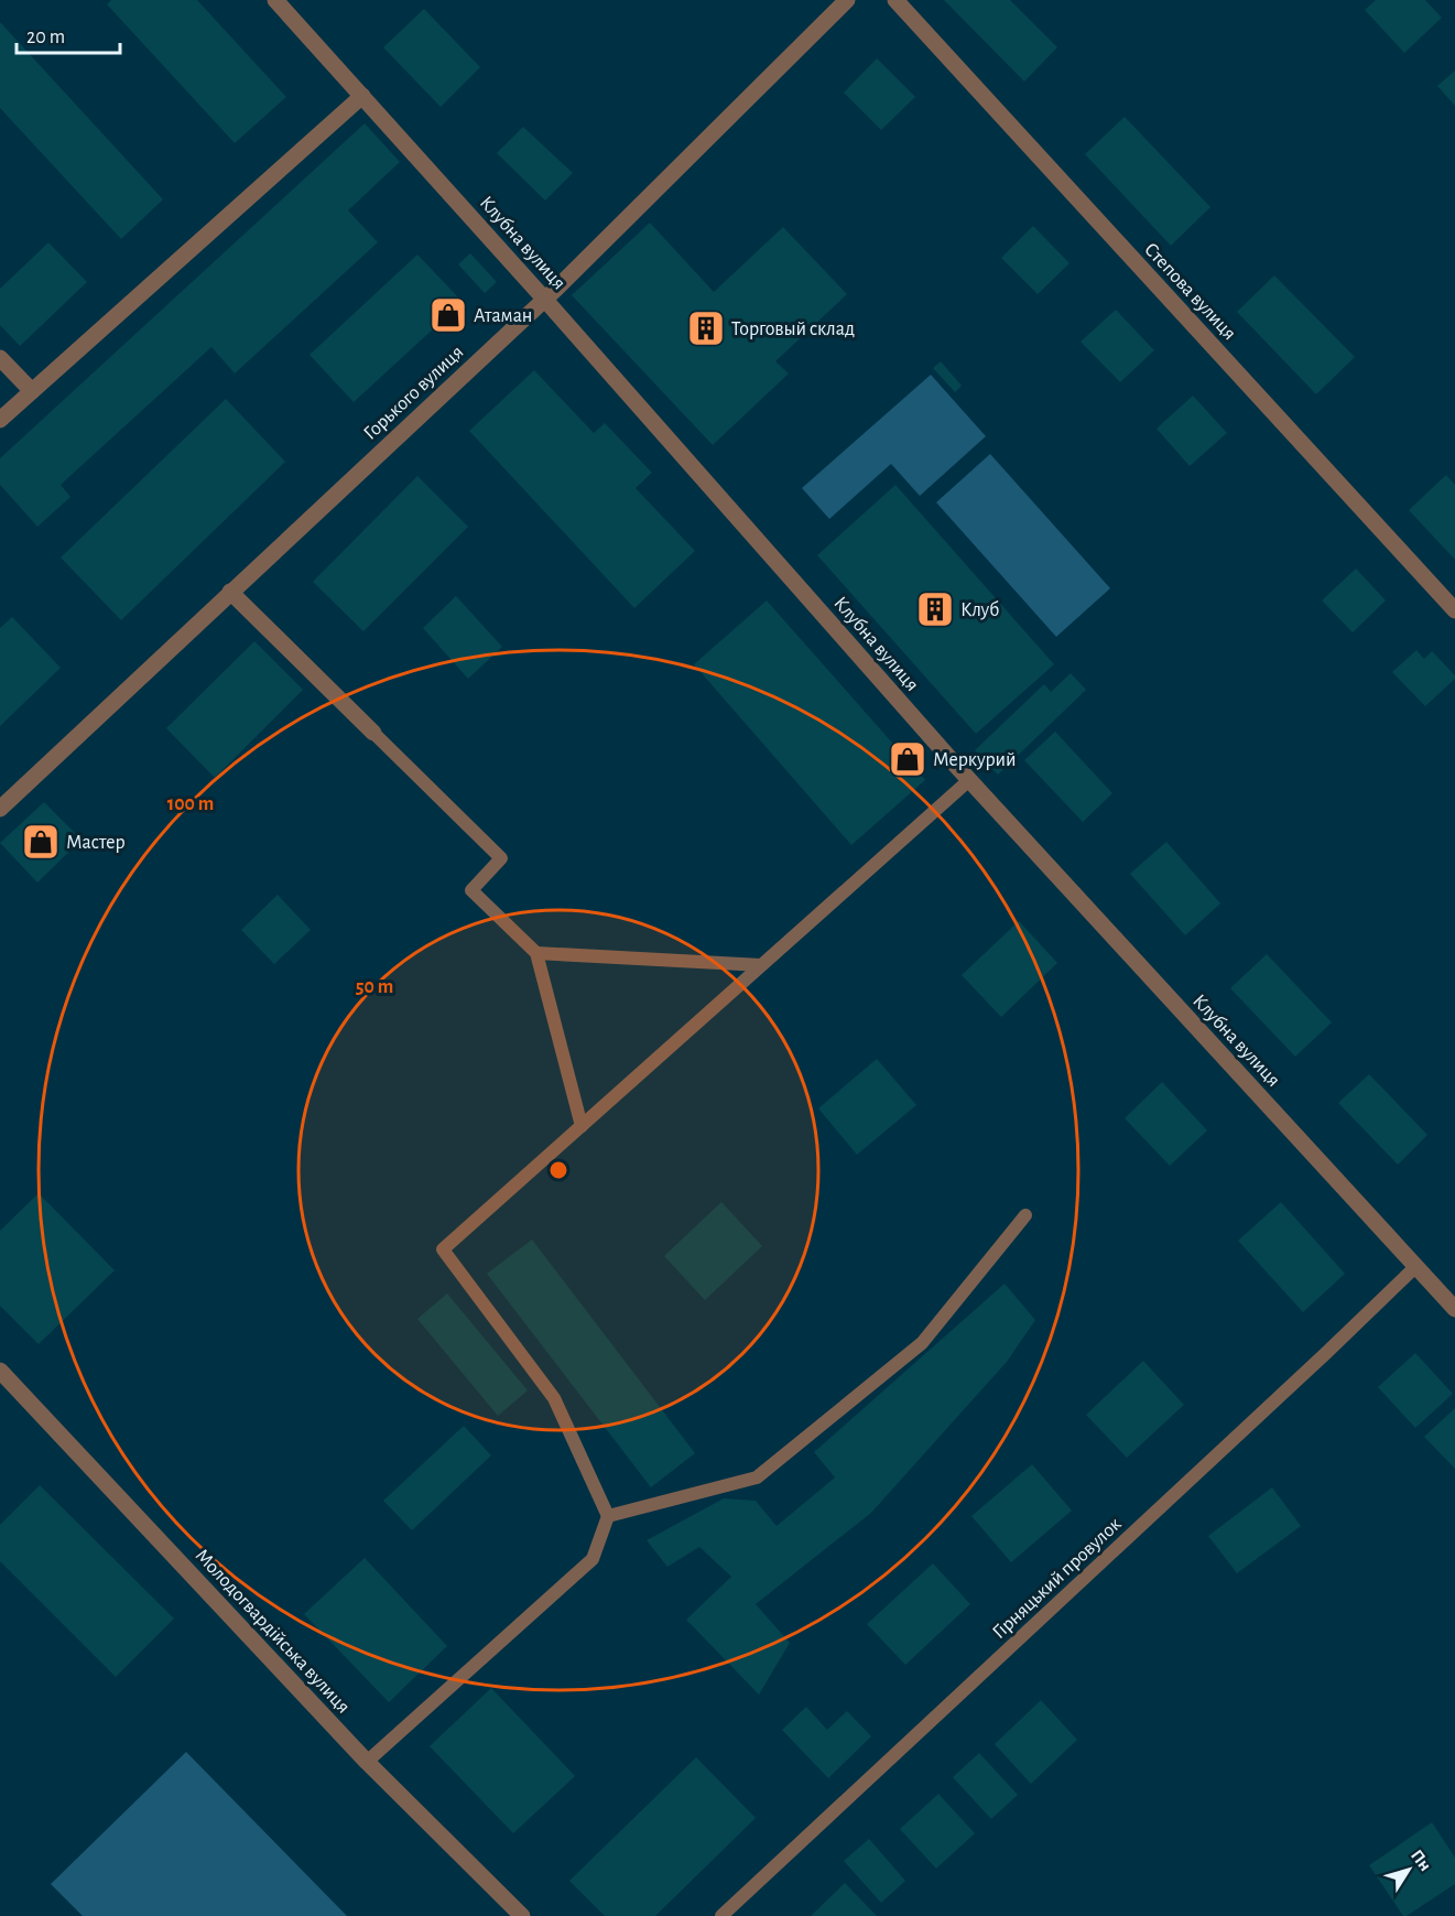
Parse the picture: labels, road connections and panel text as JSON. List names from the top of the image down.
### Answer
{
  "streets": {
    "street": [
      "Клубна вулиця",
      "Степова вулиця",
      "Горького вулиця",
      "Молодогвардійська вулиця"
    ],
    "lane": ["Гірняцький провулок"]
  },
  "crossings": [
    ["Клубна вулиця", "Горького вулиця"],
    ["Клубна вулиця", "Гірняцький провулок"]
  ],
  "places": {
    "shop": ["Атаман", "Меркурий", "Мастер"],
    "building": ["Торговый склад", "Клуб"]
  },
  "scale_bar": "20 m",
  "north": "top right",
  "rings": ["100 m", "50 m"]
}
